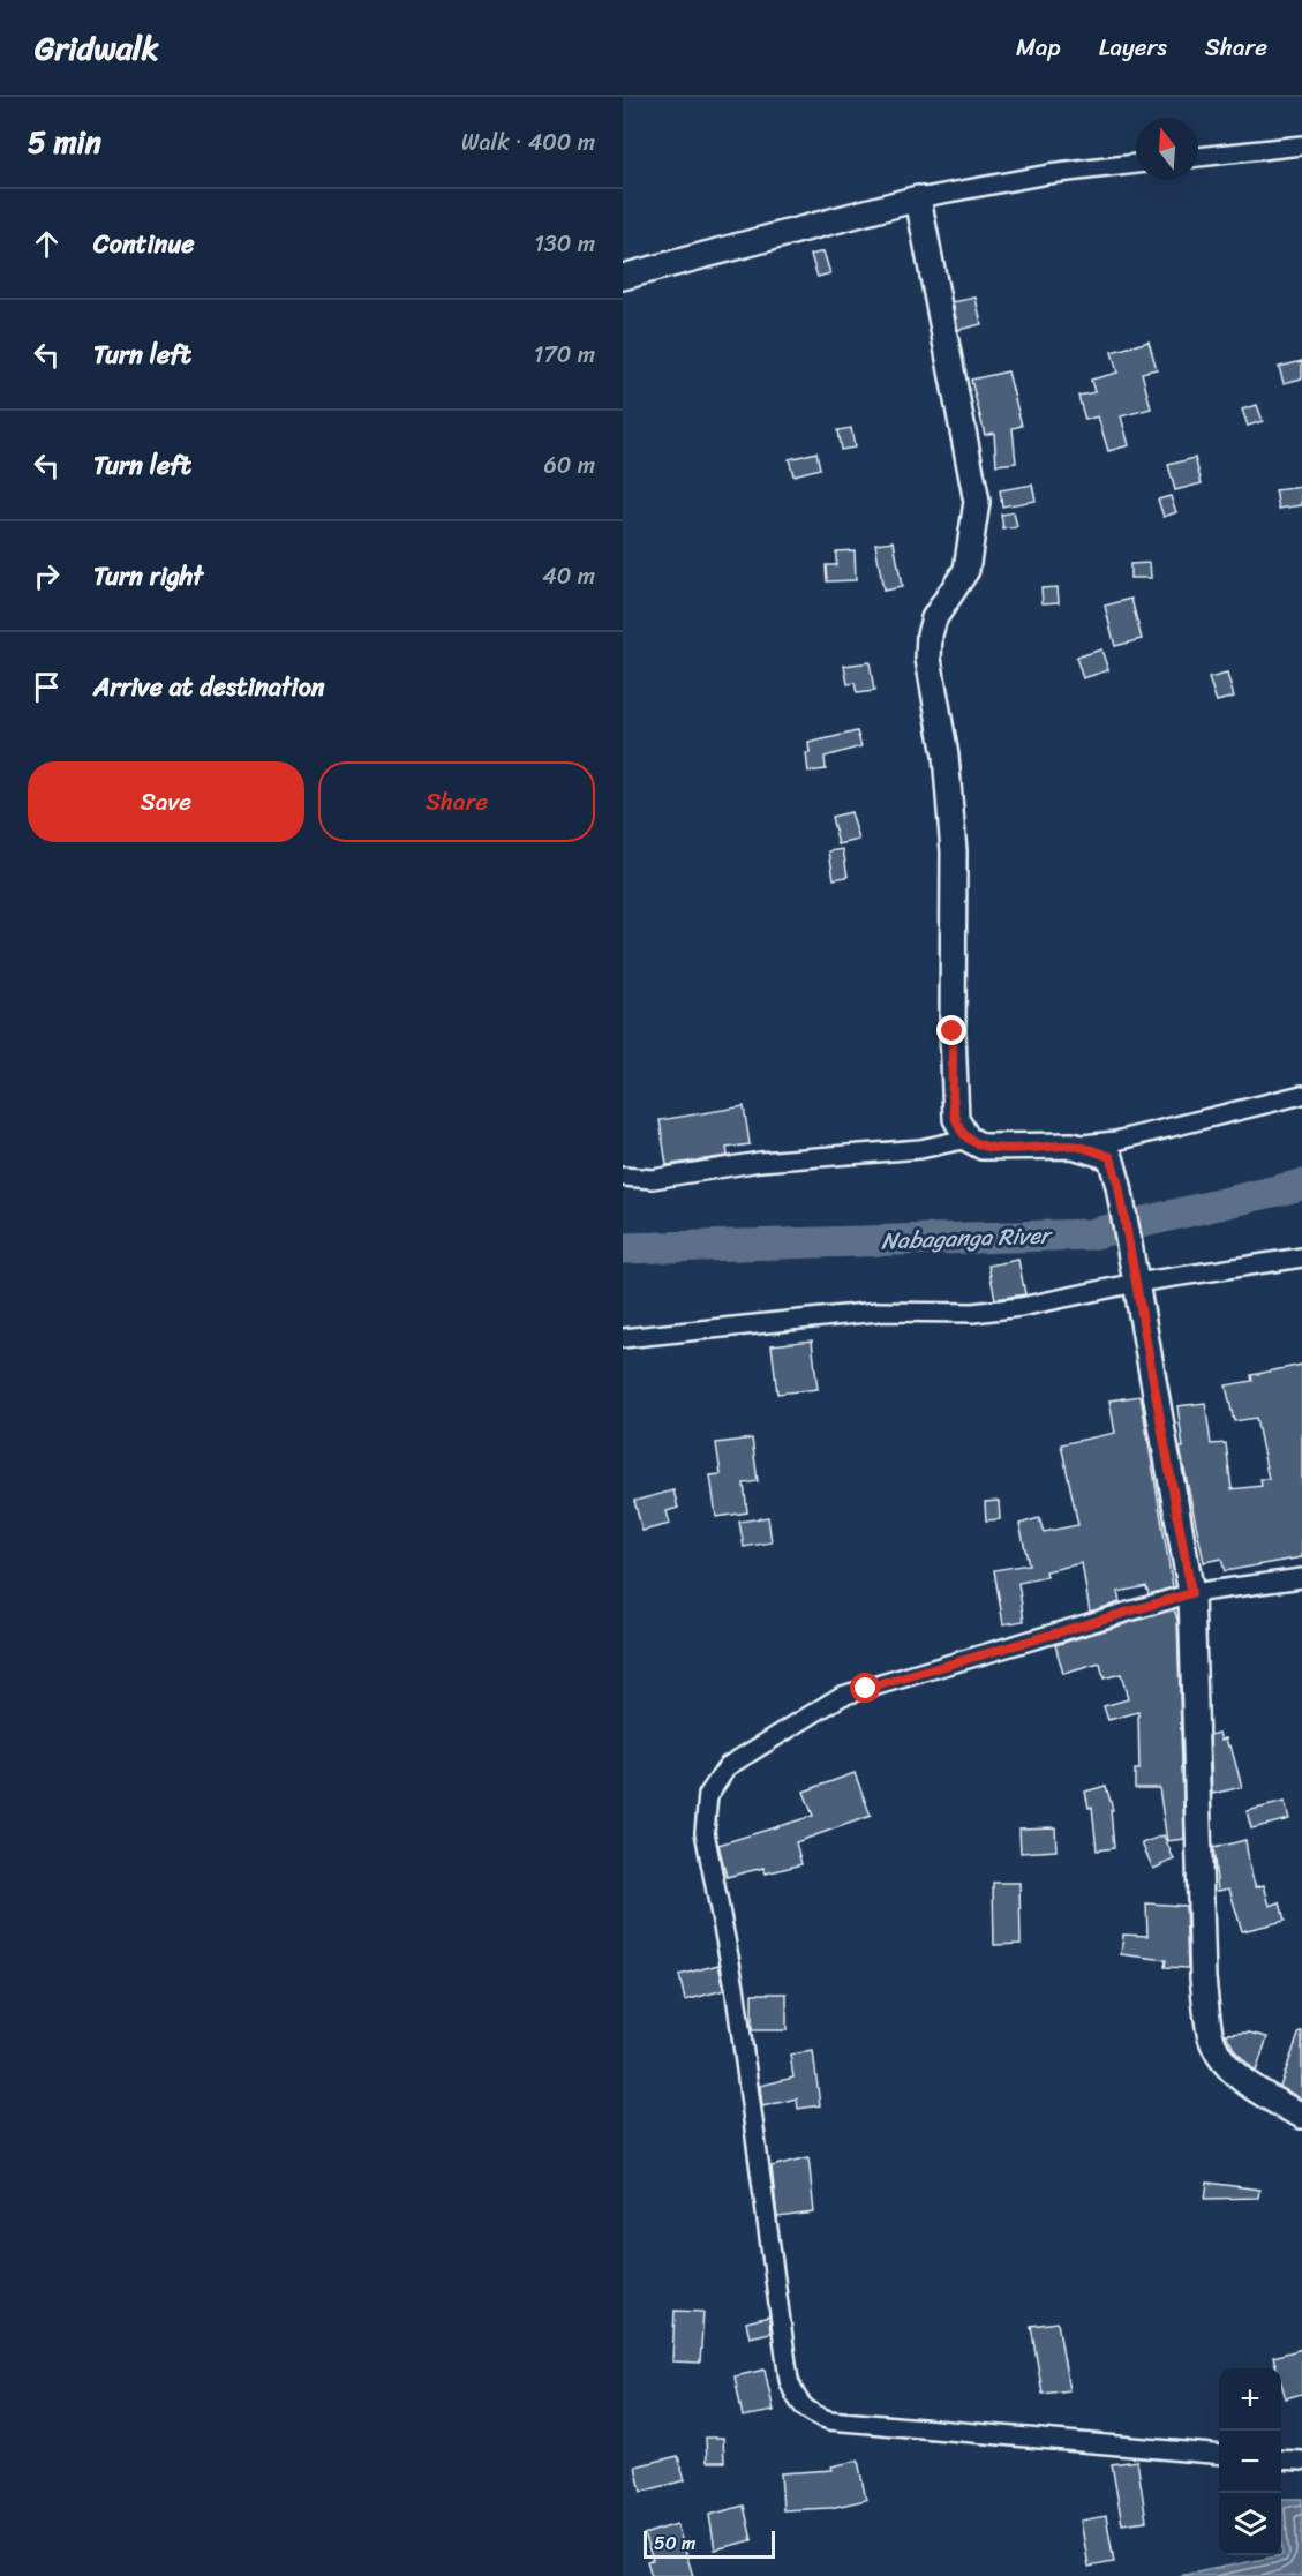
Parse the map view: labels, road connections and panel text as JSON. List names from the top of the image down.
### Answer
{
  "water": ["Nabaganga River"],
  "scale_bar": "50 m",
  "north": "top",
  "page": {
    "header": "Gridwalk",
    "nav": ["Map", "Layers", "Share"],
    "heading": ["5 min", "Walk · 400 m"],
    "list": [
      ["Continue", "130 m"],
      ["Turn left", "170 m"],
      ["Turn left", "60 m"],
      ["Turn right", "40 m"],
      "Arrive at destination"
    ],
    "buttons": ["Save", "Share"],
    "map_buttons": ["+", "−"],
    "scale": "50 m"
  }
}
